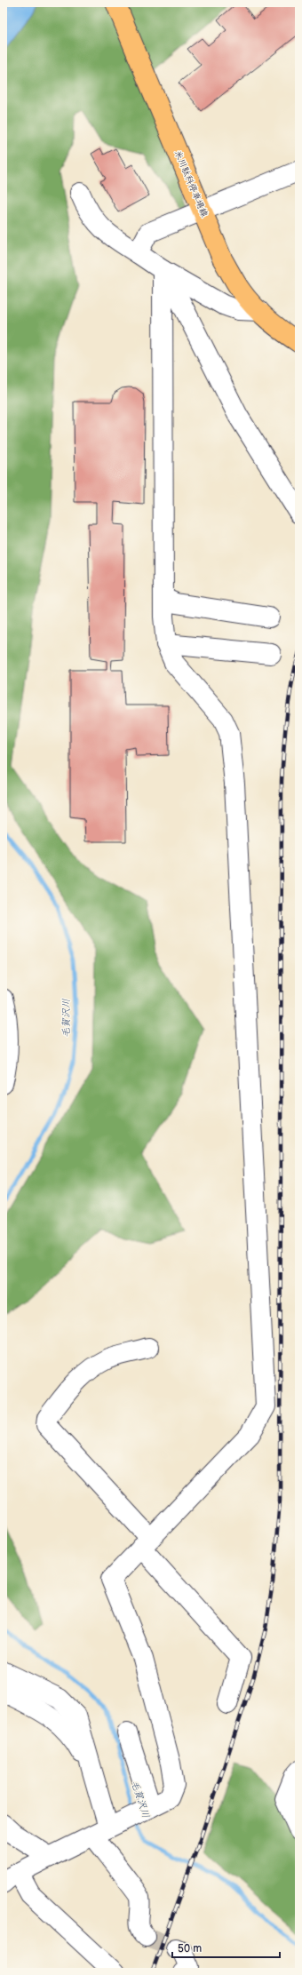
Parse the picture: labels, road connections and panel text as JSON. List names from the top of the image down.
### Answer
{
  "streets": {
    "main road": ["米川駄科停車場線"]
  },
  "water": ["毛賀沢川"],
  "scale_bar": "50 m"
}
